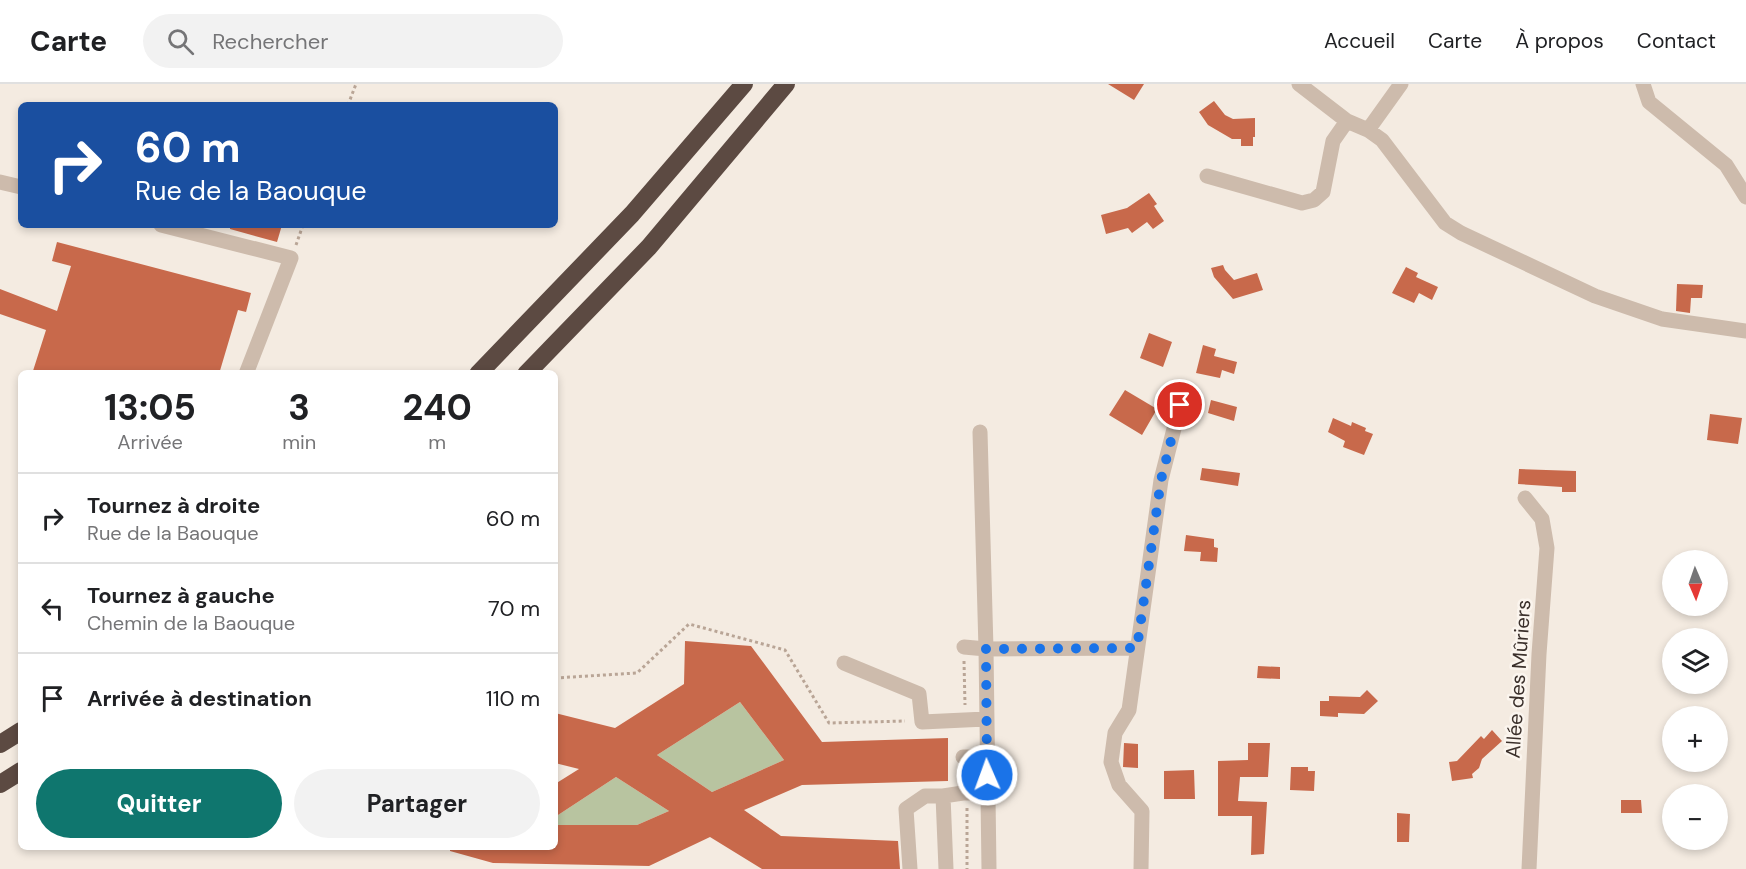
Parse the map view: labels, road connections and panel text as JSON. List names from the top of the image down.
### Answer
{
  "streets": {
    "street": ["Allée des Mûriers"]
  },
  "north": "bottom",
  "page": {
    "header": "Carte",
    "search": "Rechercher",
    "nav": [
      "Accueil",
      "Carte",
      "À propos",
      "Contact"
    ],
    "turn": ["60 m", "Rue de la Baouque"],
    "eta": [
      "13:05",
      "Arrivée",
      "3",
      "min",
      "240",
      "m"
    ],
    "list": [
      {
        "name": "Tournez à droite",
        "note": "Rue de la Baouque",
        "value": "60 m"
      },
      {
        "name": "Tournez à gauche",
        "note": "Chemin de la Baouque",
        "value": "70 m"
      },
      {
        "name": "Arrivée à destination",
        "value": "110 m"
      }
    ],
    "map_buttons": ["+", "−"],
    "buttons": ["Quitter", "Partager"]
  }
}
